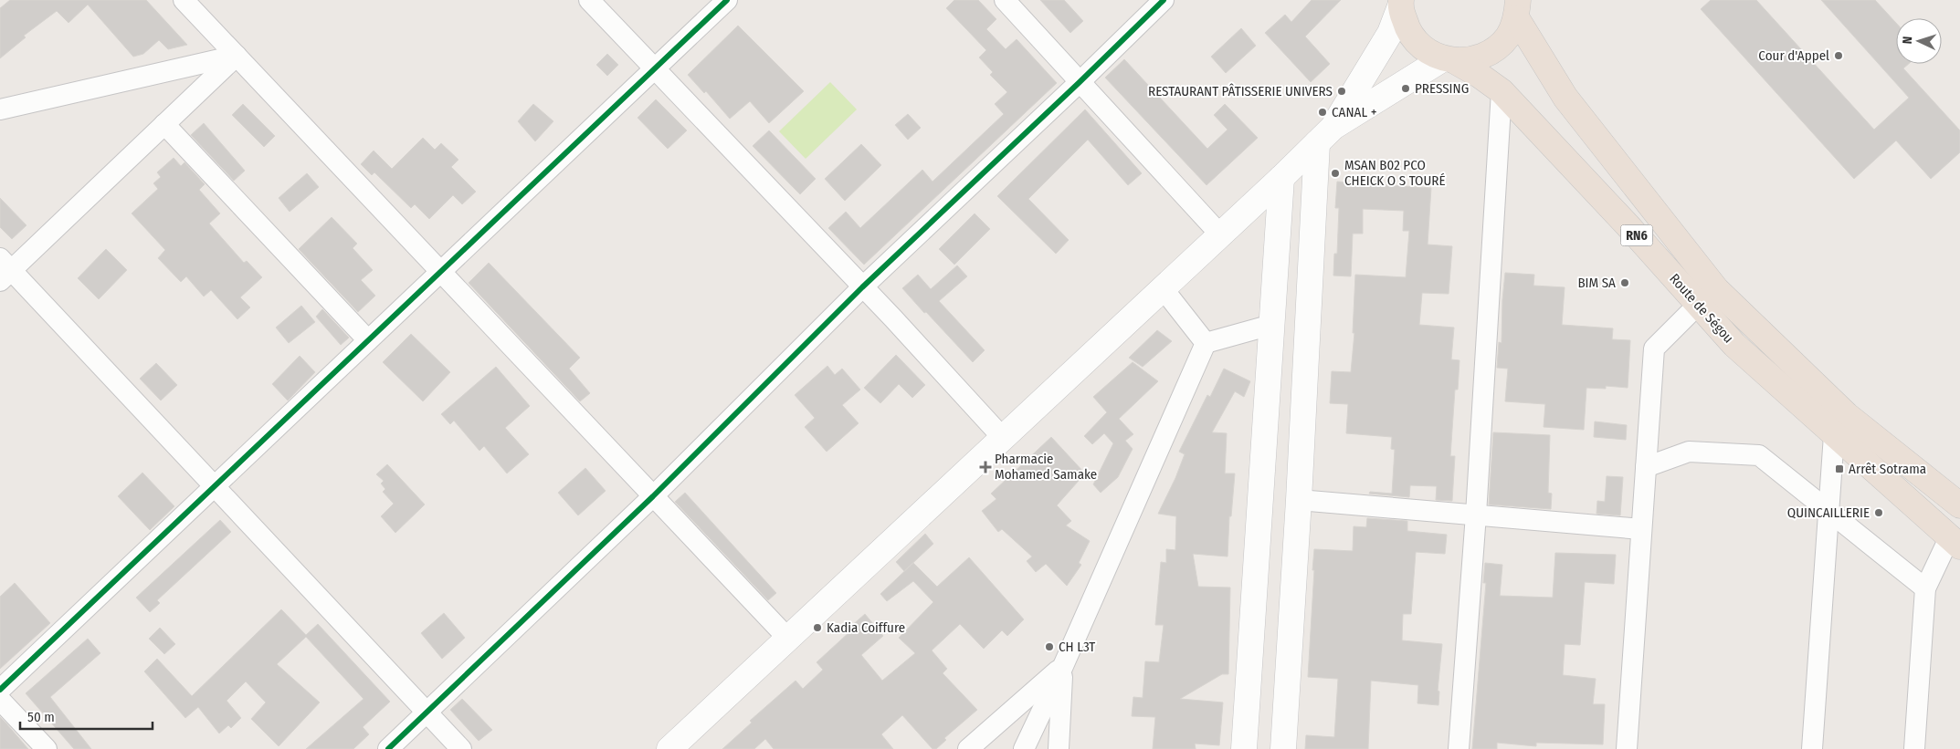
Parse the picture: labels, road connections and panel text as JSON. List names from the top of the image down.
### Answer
{
  "streets": {
    "highway": ["RN6", "Route de Ségou"]
  },
  "places": {
    "other": [
      "Cour d'Appel",
      "PRESSING",
      "RESTAURANT PÂTISSERIE UNIVERS",
      "CANAL +",
      "MSAN B02 PCO CHEICK O S TOURÉ",
      "BIM SA",
      "QUINCAILLERIE",
      "Kadia Coiffure",
      "CH L3T"
    ],
    "health": ["Pharmacie Mohamed Samake"],
    "transit": ["Arrêt Sotrama"]
  },
  "scale_bar": "50 m",
  "north": "left"
}
